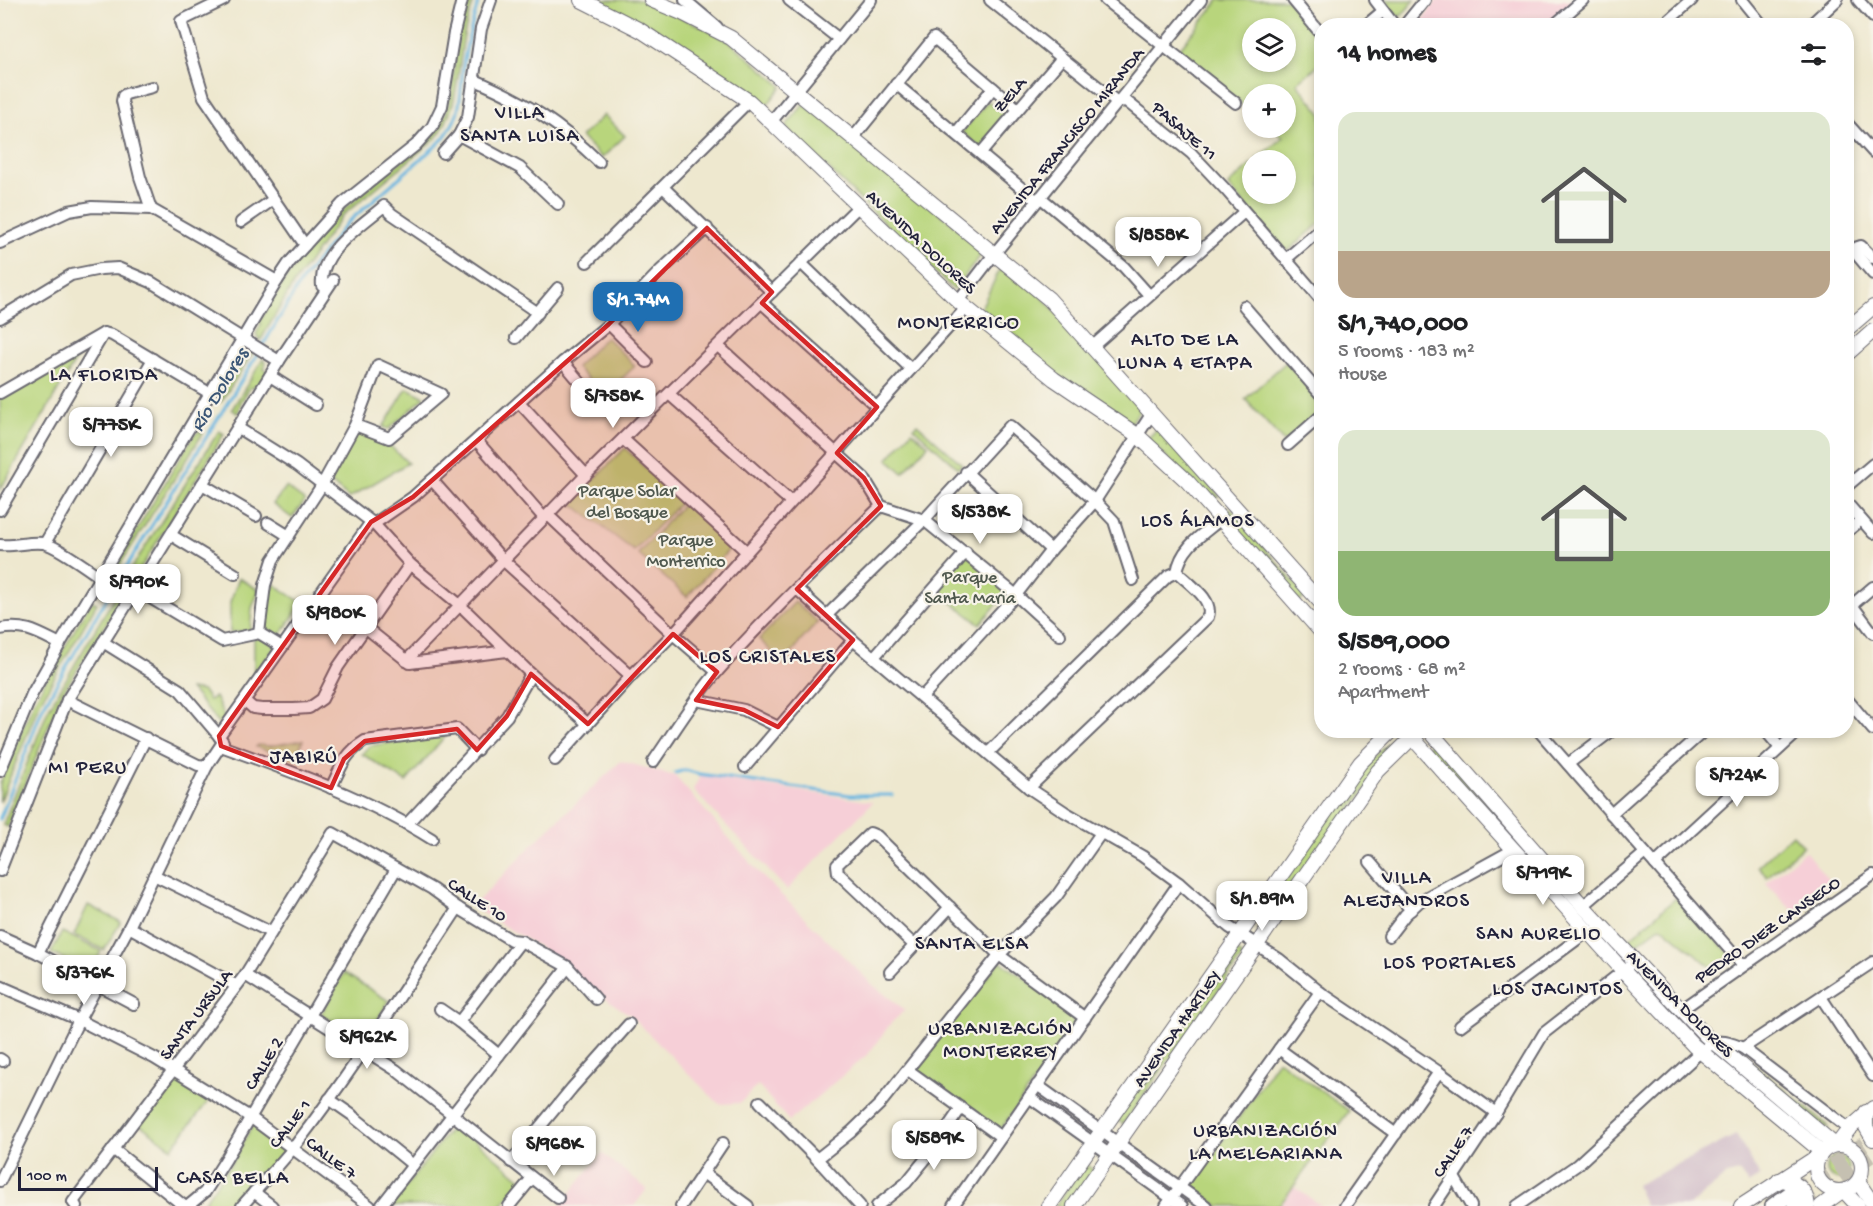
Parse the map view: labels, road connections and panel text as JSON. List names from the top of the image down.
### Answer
{
  "streets": {
    "main road": ["AVENIDA DOLORES", "AVENIDA HARTLEY"],
    "street": [
      "ZELA",
      "PASAJE 11",
      "AVENIDA FRANCISCO MIRANDA",
      "CALLE 10",
      "PEDRO DIEZ CANSECO",
      "SANTA URSULA",
      "CALLE 2",
      "CALLE 1",
      "CALLE 7"
    ]
  },
  "crossings": [
    ["ZELA", "PASAJE 11"],
    ["PASAJE 11", "AVENIDA FRANCISCO MIRANDA"],
    ["AVENIDA FRANCISCO MIRANDA", "AVENIDA DOLORES"],
    ["AVENIDA DOLORES", "PEDRO DIEZ CANSECO"],
    ["AVENIDA DOLORES", "CALLE 7"],
    ["CALLE 10", "SANTA URSULA"],
    ["CALLE 10", "CALLE 2"],
    ["CALLE 10", "CALLE 1"],
    ["SANTA URSULA", "CALLE 7"],
    ["CALLE 2", "CALLE 7"],
    ["CALLE 1", "CALLE 7"]
  ],
  "districts": [
    "VILLA SANTA LUISA",
    "MONTERRICO",
    "ALTO DE LA LUNA 4 ETAPA",
    "LA FLORIDA",
    "LOS ÁLAMOS",
    "LOS CRISTALES",
    "JABIRÚ",
    "MI PERU",
    "VILLA ALEJANDROS",
    "SAN AURELIO",
    "SANTA ELSA",
    "LOS PORTALES",
    "LOS JACINTOS",
    "URBANIZACIÓN MONTERREY",
    "URBANIZACIÓN LA MELGARIANA",
    "CASA BELLA"
  ],
  "water": ["Río Dolores"],
  "parks": ["Parque Solar del Bosque", "Parque Monterrico", "Parque Santa Maria"],
  "scale_bar": "100 m",
  "page": {
    "map_buttons": ["+", "−"],
    "heading": "14 homes",
    "list": [
      {
        "name": "S/1,740,000",
        "note": "5 rooms · 183 m² · House"
      },
      {
        "name": "S/589,000",
        "note": "2 rooms · 68 m² · Apartment"
      }
    ],
    "price": [
      "S/858K",
      "S/1.74M",
      "S/758K",
      "S/775K",
      "S/538K",
      "S/790K",
      "S/980K",
      "S/724K",
      "S/719K",
      "S/1.89M",
      "S/376K",
      "S/962K",
      "S/589K",
      "S/968K"
    ],
    "scale": "100 m"
  }
}
